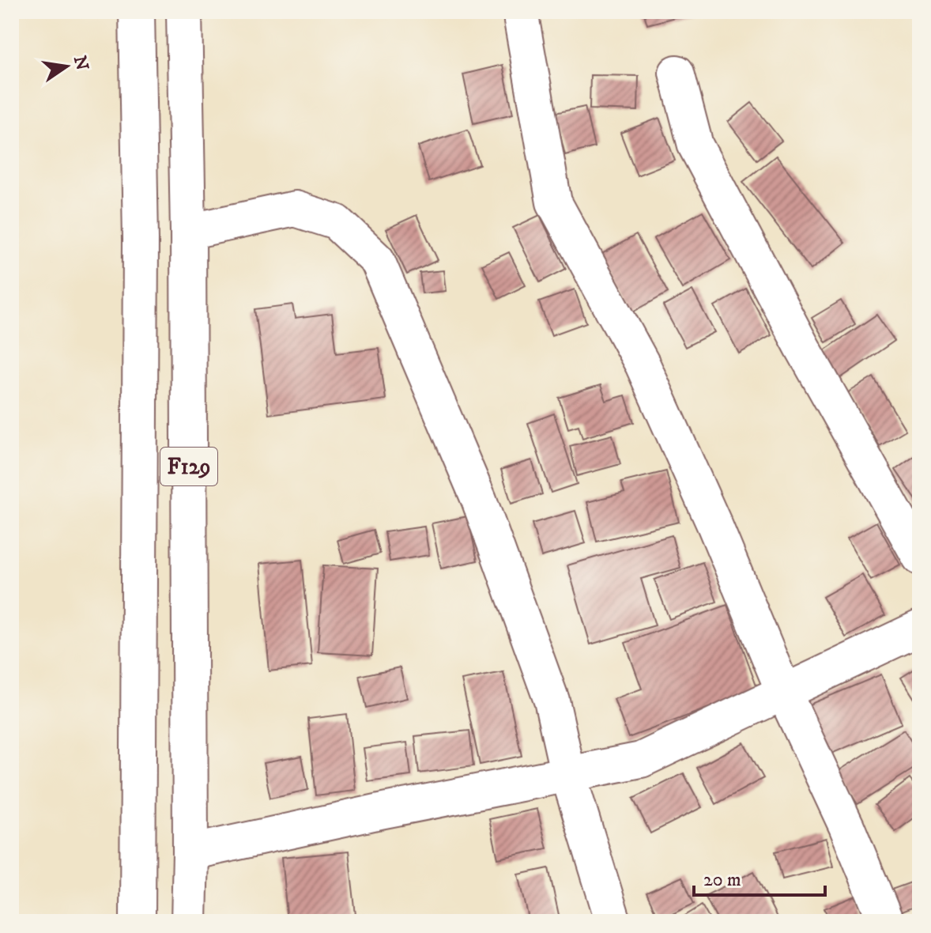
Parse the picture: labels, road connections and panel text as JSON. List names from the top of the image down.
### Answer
{
  "streets": {
    "street": ["F129"]
  },
  "scale_bar": "20 m",
  "north": "right"
}
